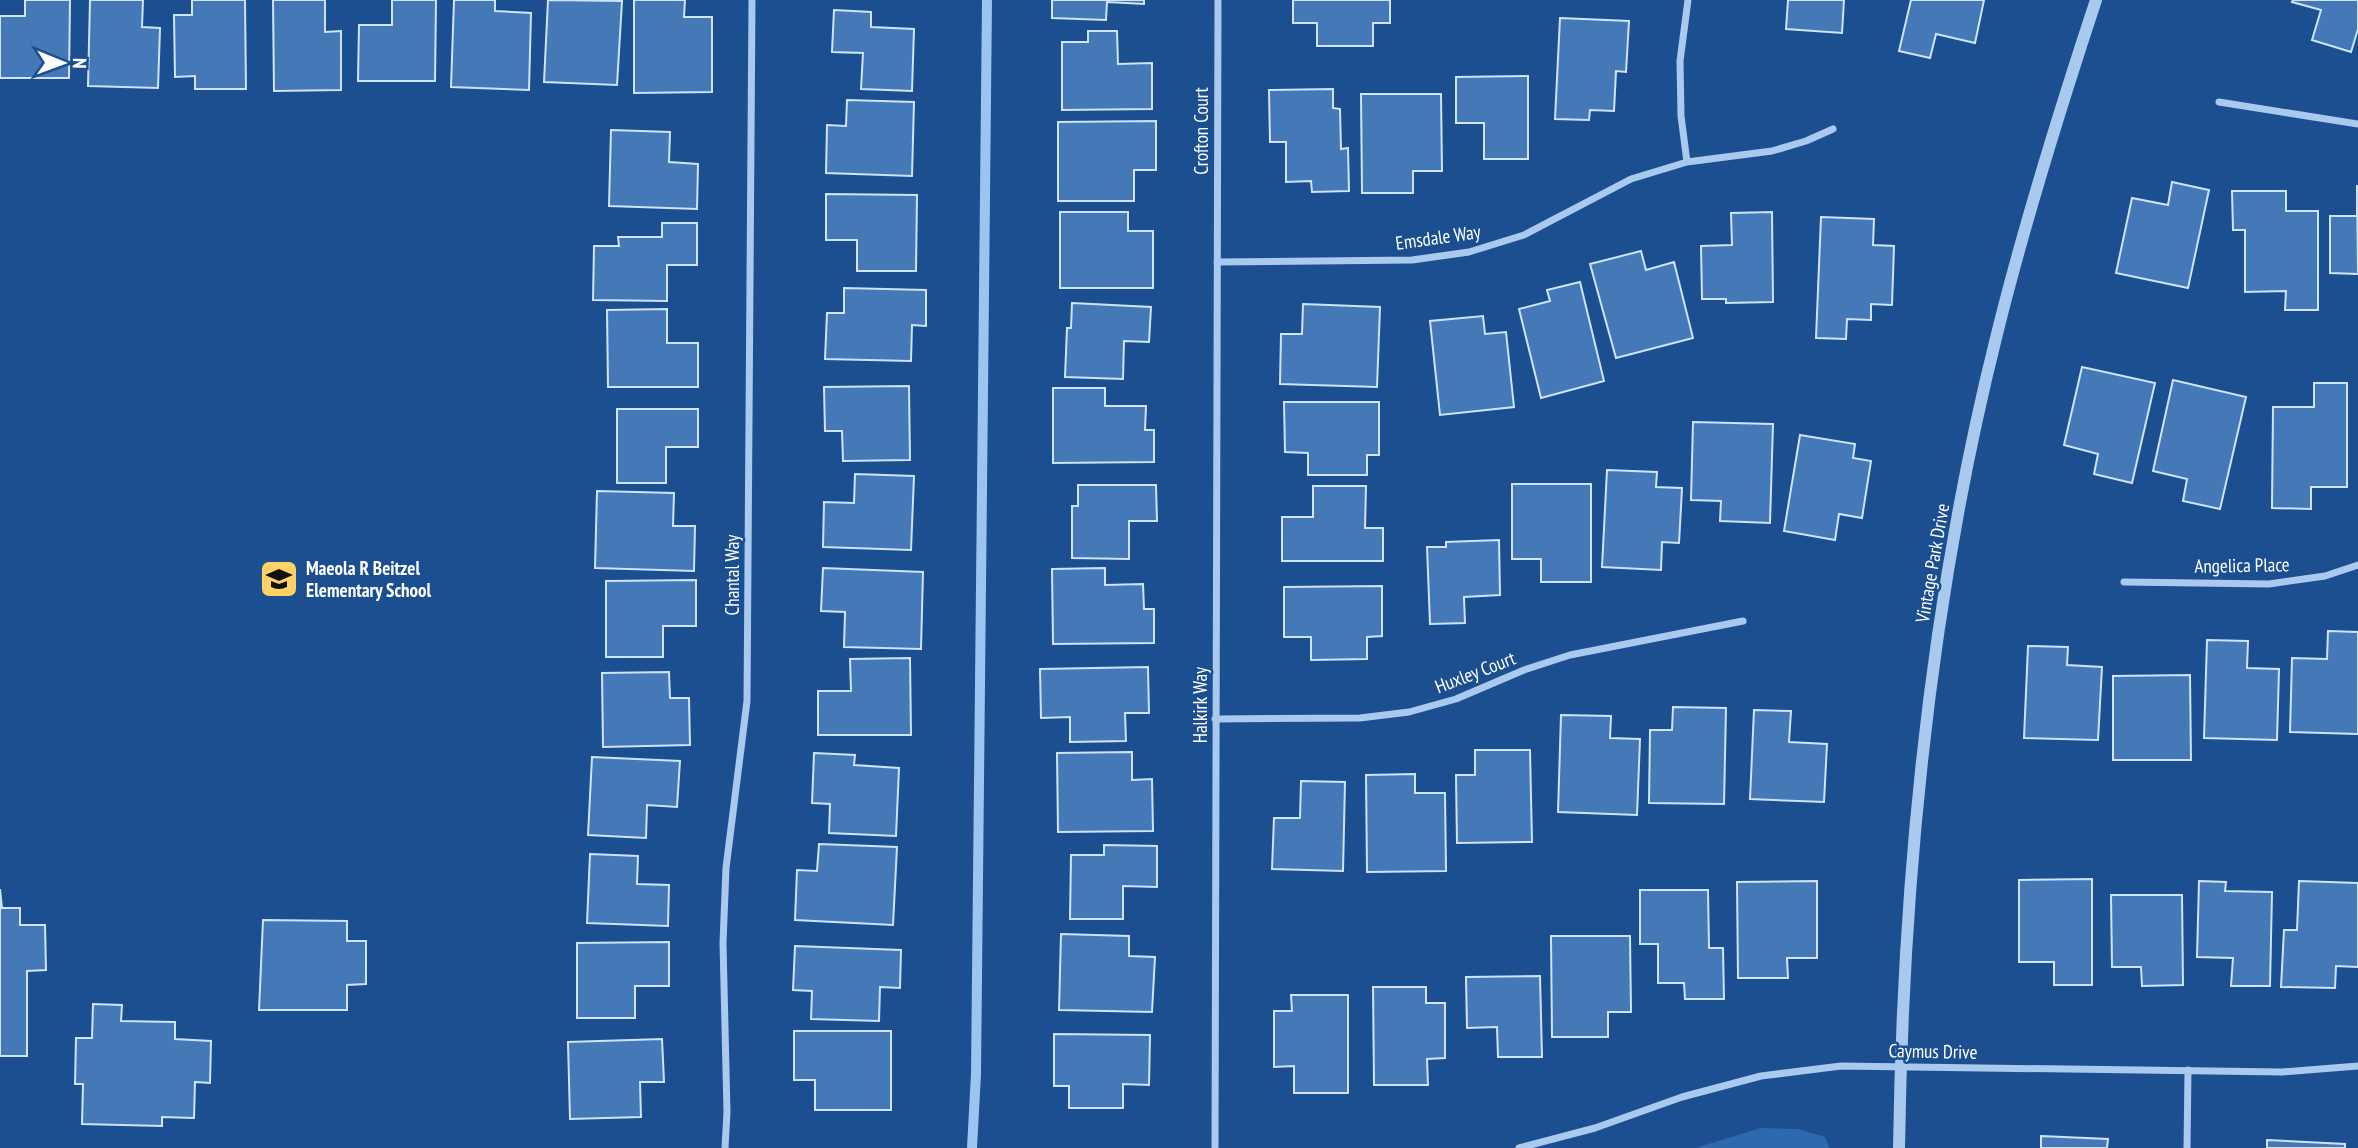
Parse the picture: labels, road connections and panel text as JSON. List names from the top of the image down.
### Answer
{
  "streets": {
    "street": [
      "Crofton Court",
      "Emsdale Way",
      "Vintage Park Drive",
      "Angelica Place",
      "Chantal Way",
      "Huxley Court",
      "Halkirk Way",
      "Caymus Drive"
    ]
  },
  "crossings": [
    ["Crofton Court", "Emsdale Way"],
    ["Crofton Court", "Halkirk Way"],
    ["Emsdale Way", "Halkirk Way"],
    ["Vintage Park Drive", "Caymus Drive"],
    ["Huxley Court", "Halkirk Way"]
  ],
  "places": {
    "school or university": ["Maeola R Beitzel Elementary School"]
  },
  "north": "right"
}
